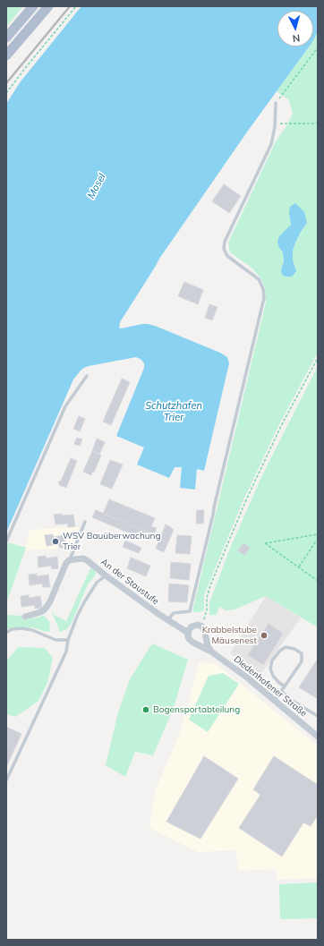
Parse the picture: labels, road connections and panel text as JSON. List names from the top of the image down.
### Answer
{
  "streets": {
    "street": ["An der Staustufe", "Diedenhofener Straße"]
  },
  "crossings": [
    ["An der Staustufe", "Diedenhofener Straße"]
  ],
  "water": ["Mosel", "Schutzhafen Trier"],
  "places": ["WSV Bauüberwachung Trier", "Krabbelstube Mäusenest", "Bogensportabteilung"],
  "north": "bottom"
}
